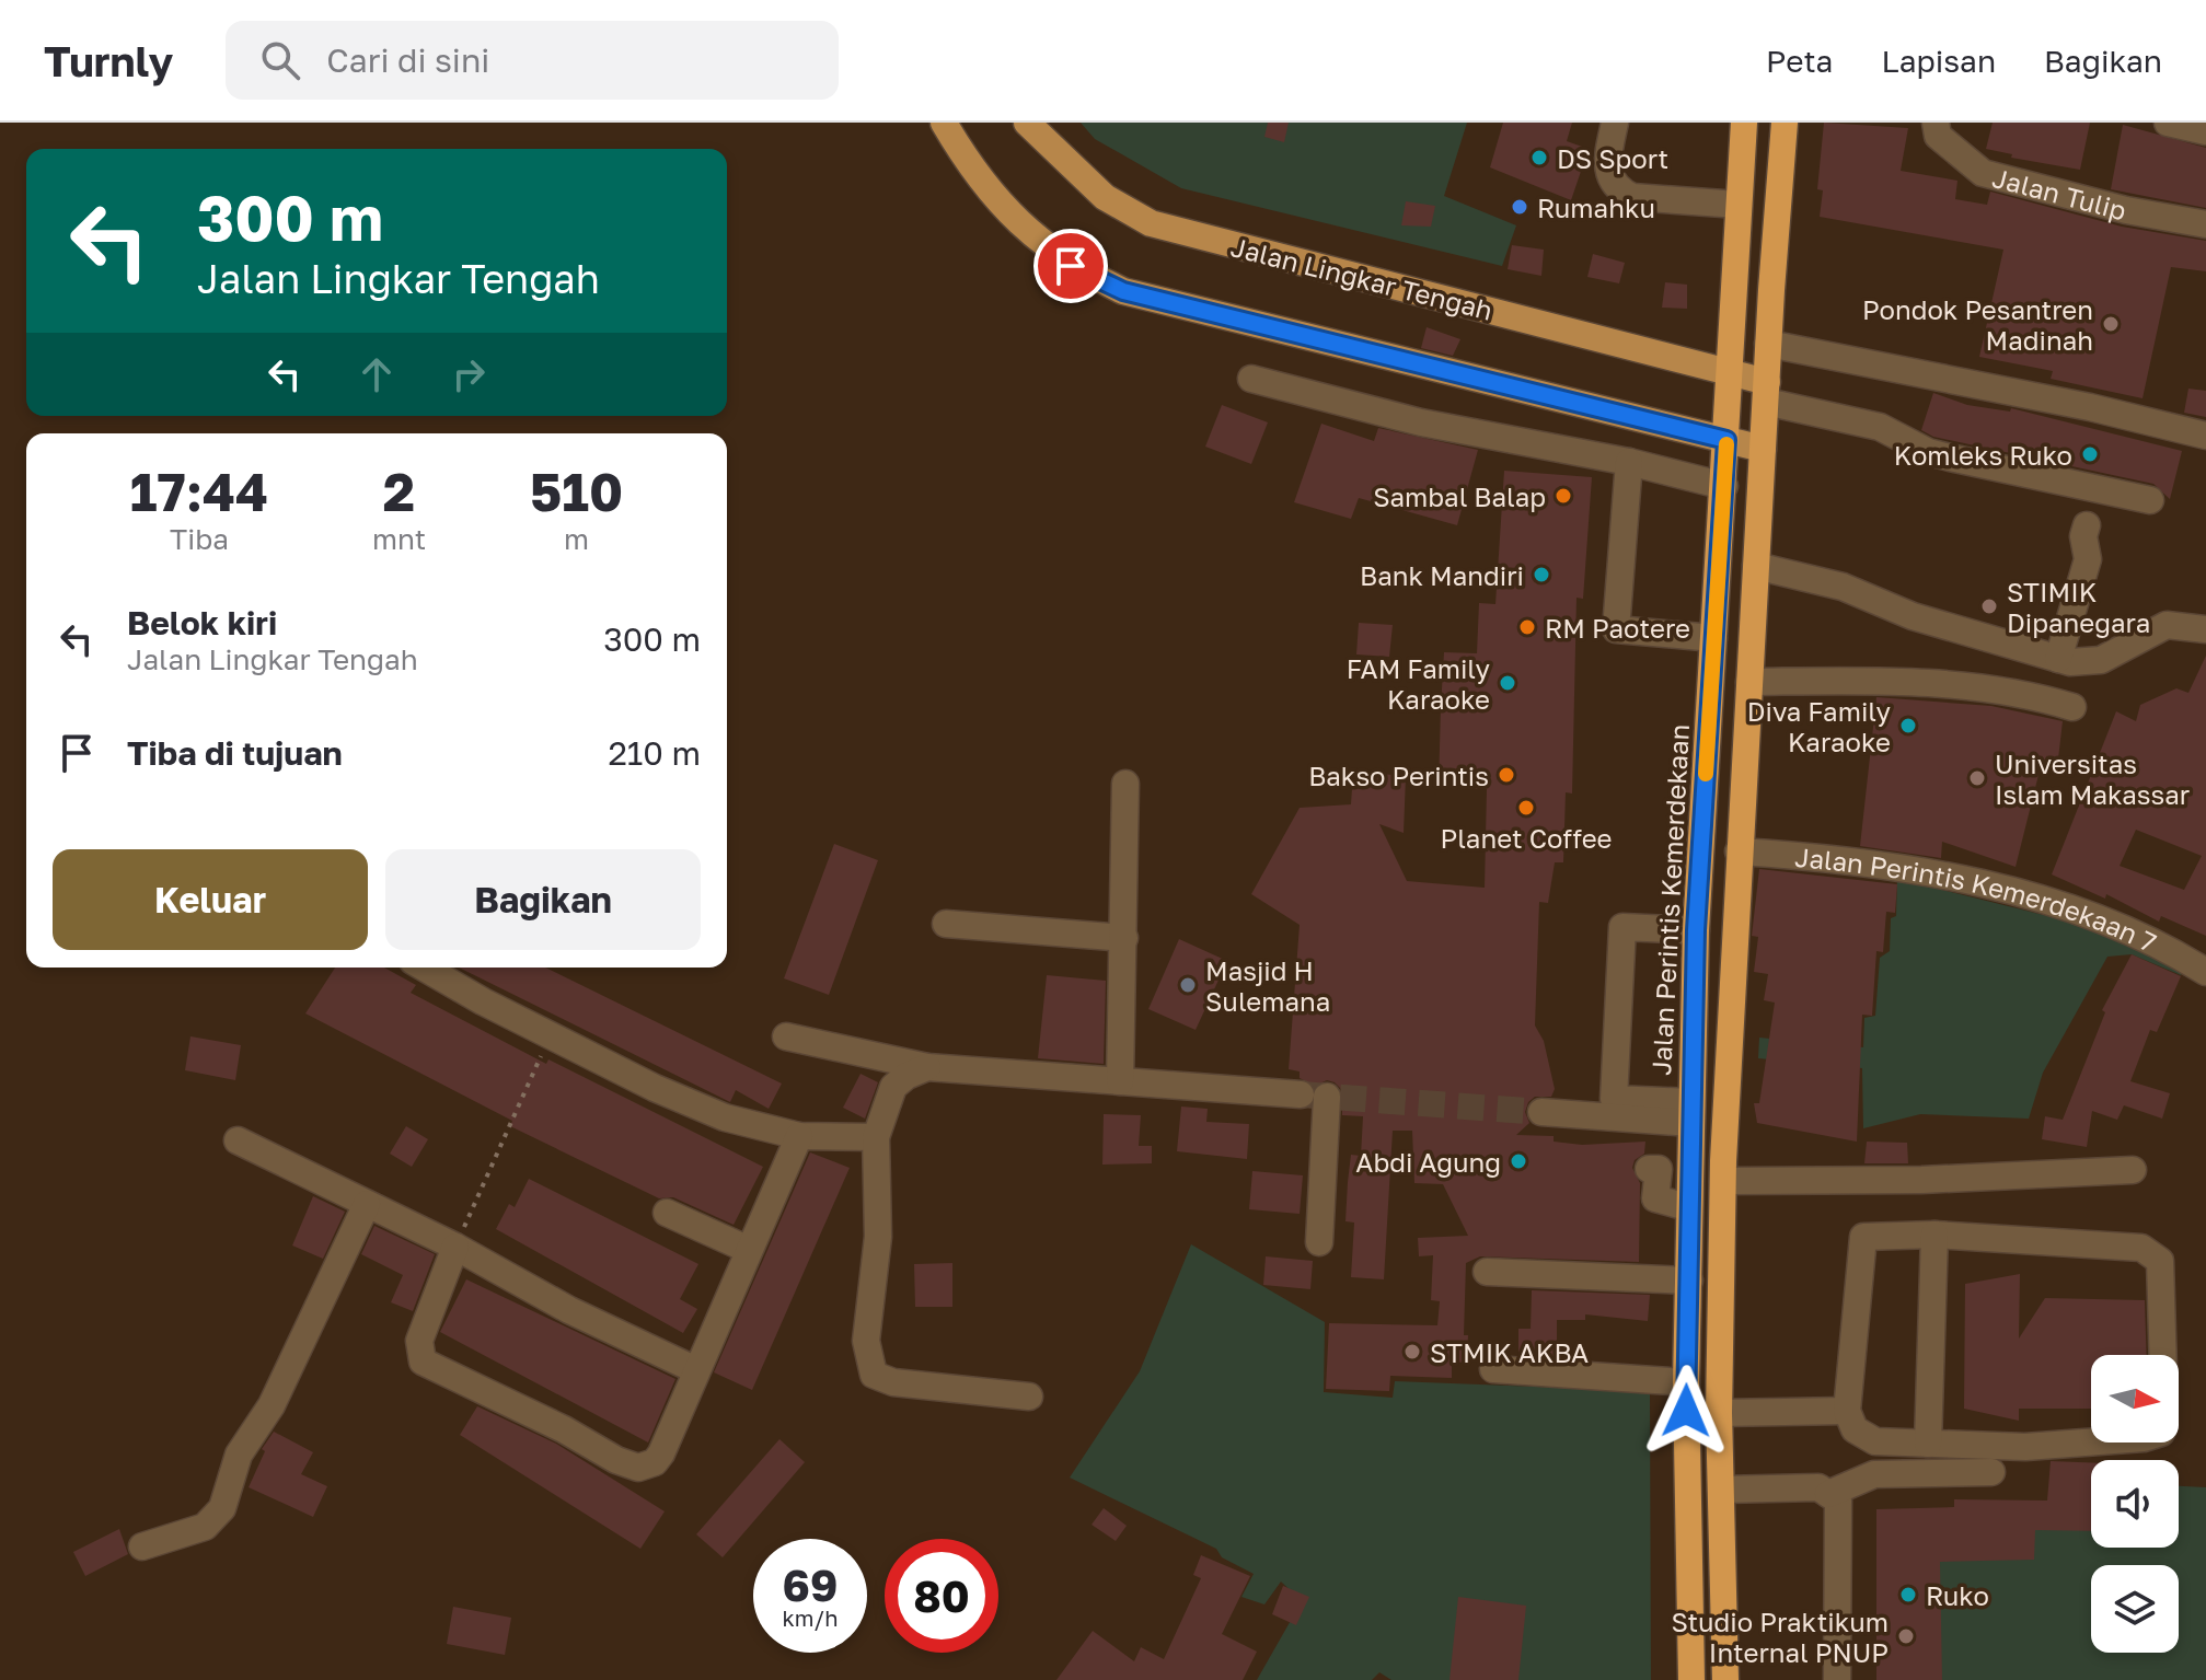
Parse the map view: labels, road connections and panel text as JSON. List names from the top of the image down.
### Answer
{
  "streets": {
    "highway": ["Jalan Perintis Kemerdekaan"],
    "main road": ["Jalan Lingkar Tengah"],
    "street": ["Jalan Tulip", "Jalan Perintis Kemerdekaan 7"]
  },
  "crossings": [
    ["Jalan Lingkar Tengah", "Jalan Perintis Kemerdekaan"]
  ],
  "places": [
    "DS Sport",
    "Rumahku",
    "Pondok Pesantren Madinah",
    "Komleks Ruko",
    "Sambal Balap",
    "Bank Mandiri",
    "STIMIK Dipanegara",
    "RM Paotere",
    "FAM Family Karaoke",
    "Diva Family Karaoke",
    "Bakso Perintis",
    "Universitas Islam Makassar",
    "Planet Coffee",
    "Masjid H Sulemana",
    "Abdi Agung",
    "STMIK AKBA",
    "Ruko",
    "Studio Praktikum Internal PNUP"
  ],
  "north": "right",
  "page": {
    "header": "Turnly",
    "search": "Cari di sini",
    "nav": ["Peta", "Lapisan", "Bagikan"],
    "turn": ["300 m", "Jalan Lingkar Tengah"],
    "eta": [
      "17:44",
      "Tiba",
      "2",
      "mnt",
      "510",
      "m"
    ],
    "list": [
      {
        "name": "Belok kiri",
        "note": "Jalan Lingkar Tengah",
        "value": "300 m"
      },
      {
        "name": "Tiba di tujuan",
        "value": "210 m"
      }
    ],
    "buttons": ["Keluar", "Bagikan"],
    "speed": "69 km/h",
    "limit": "80"
  }
}
